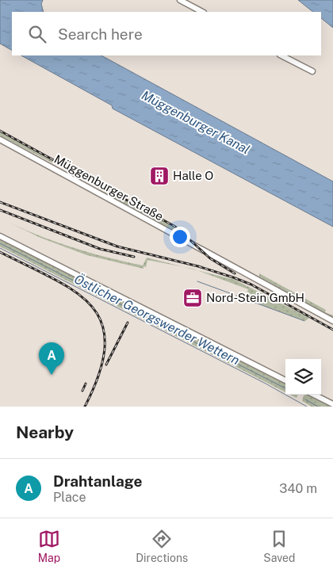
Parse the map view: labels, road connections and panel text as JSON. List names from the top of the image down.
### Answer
{
  "streets": {
    "street": ["Müggenburger Straße"]
  },
  "water": ["Müggenburger Kanal", "Östlicher Georgswerder Wettern"],
  "places": {
    "building": ["Halle O"],
    "office": ["Nord-Stein GmbH"]
  },
  "page": {
    "search": "Search here",
    "pins": "A",
    "heading": "Nearby",
    "list": [
      {
        "mark": "A",
        "name": "Drahtanlage",
        "note": "Place",
        "value": "340 m"
      }
    ],
    "nav": ["Map", "Directions", "Saved"]
  }
}
